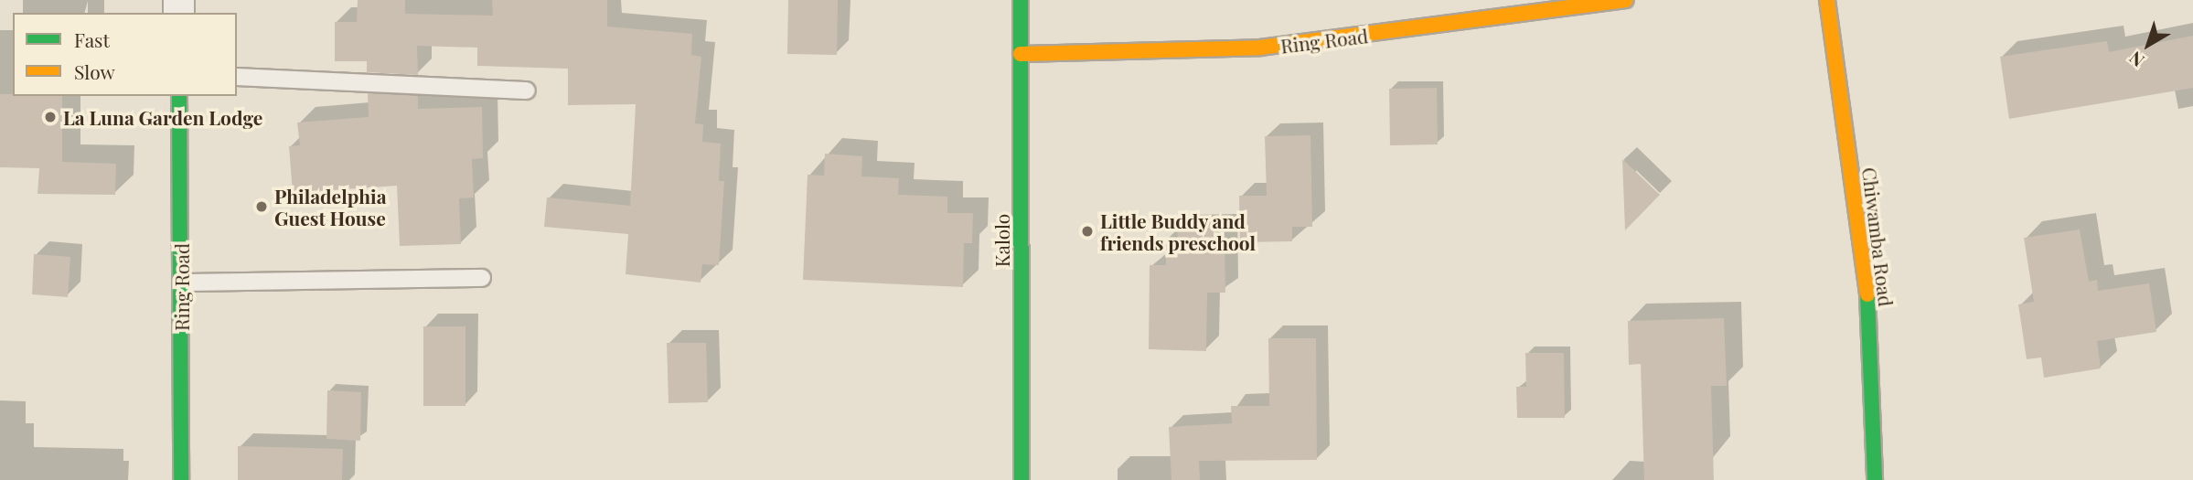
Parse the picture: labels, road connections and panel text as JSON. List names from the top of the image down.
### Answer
{
  "streets": {
    "street": ["Ring Road", "Chiwamba Road", "Kalolo"]
  },
  "crossings": [
    ["Ring Road", "Kalolo"]
  ],
  "places": ["La Luna Garden Lodge", "Philadelphia Guest House", "Little Buddy and friends preschool"],
  "legend": ["Fast", "Slow"],
  "north": "bottom left"
}
